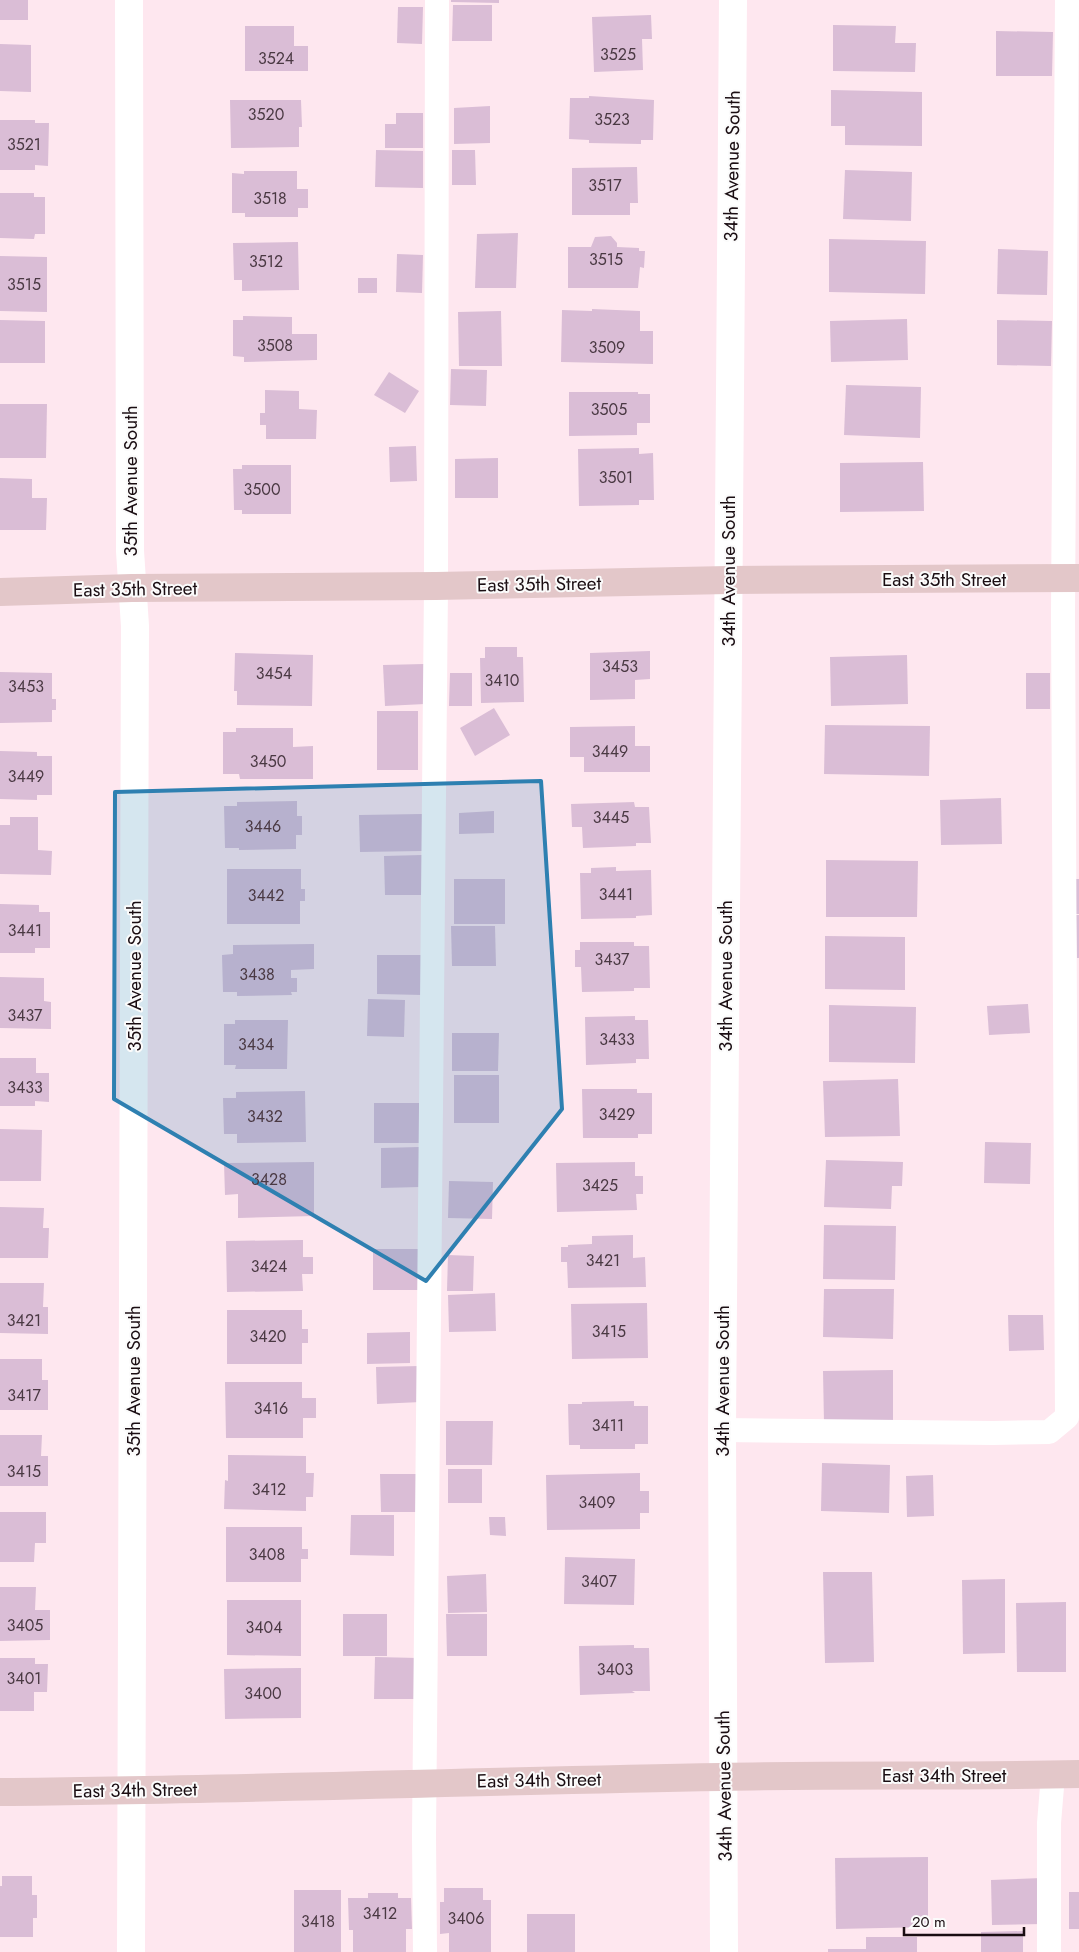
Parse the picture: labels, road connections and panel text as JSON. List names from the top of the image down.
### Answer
{
  "streets": {
    "street": [
      "34th Avenue South",
      "35th Avenue South",
      "East 35th Street",
      "East 34th Street"
    ]
  },
  "crossings": [
    ["34th Avenue South", "East 35th Street"],
    ["34th Avenue South", "East 34th Street"],
    ["35th Avenue South", "East 35th Street"],
    ["35th Avenue South", "East 34th Street"]
  ],
  "house_numbers": [
    "3525",
    "3524",
    "3520",
    "3523",
    "3521",
    "3517",
    "3518",
    "3515",
    "3512",
    "3515",
    "3508",
    "3509",
    "3505",
    "3501",
    "3500",
    "3453",
    "3454",
    "3410",
    "3453",
    "3449",
    "3450",
    "3449",
    "3445",
    "3446",
    "3441",
    "3442",
    "3441",
    "3437",
    "3438",
    "3437",
    "3433",
    "3434",
    "3433",
    "3429",
    "3432",
    "3428",
    "3425",
    "3421",
    "3424",
    "3421",
    "3415",
    "3420",
    "3417",
    "3416",
    "3411",
    "3415",
    "3412",
    "3409",
    "3408",
    "3407",
    "3405",
    "3404",
    "3403",
    "3401",
    "3400",
    "3412",
    "3406",
    "3418"
  ],
  "scale_bar": "20 m"
}
